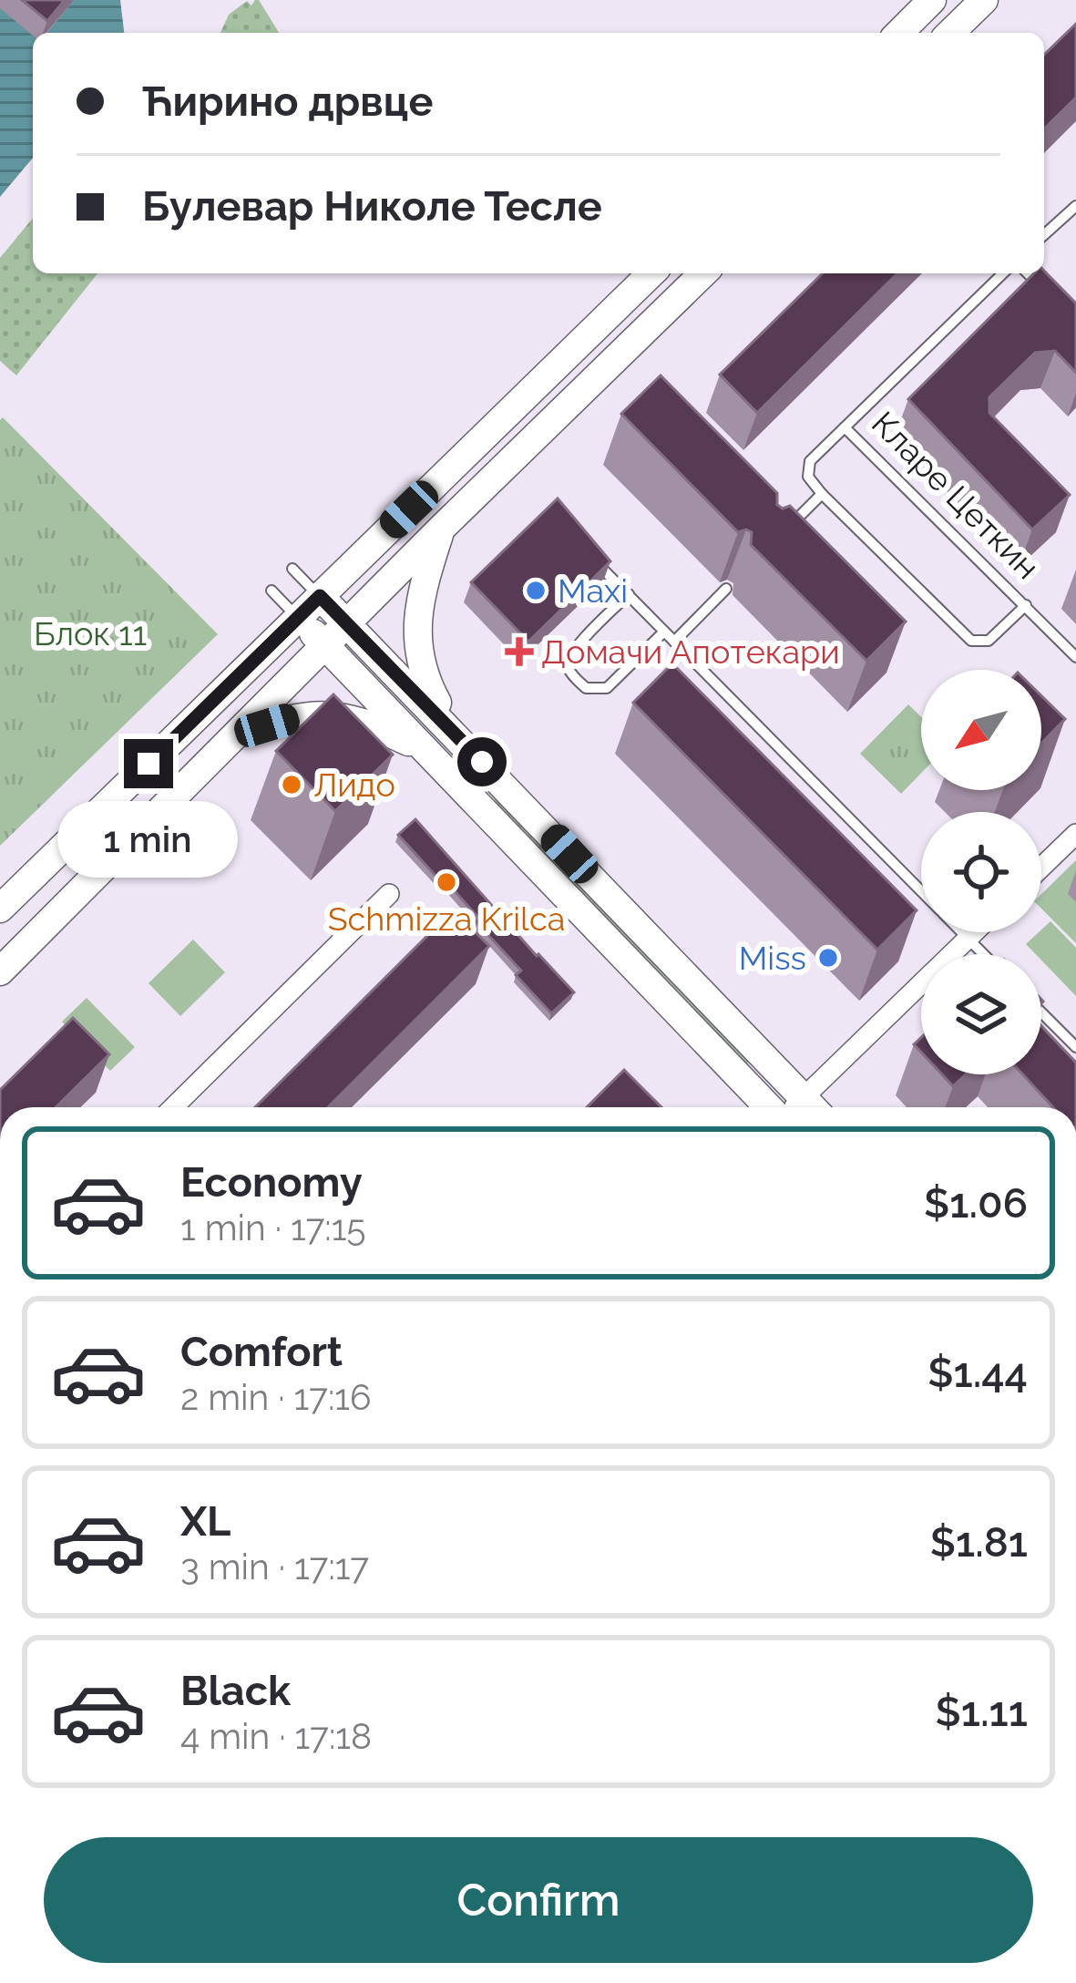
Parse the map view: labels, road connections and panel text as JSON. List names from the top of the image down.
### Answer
{
  "streets": {
    "lane": ["Кларе Цеткин"]
  },
  "parks": ["Блок 11"],
  "places": {
    "other": [
      "Maxi",
      "Лидо",
      "Schmizza Krilca",
      "Miss"
    ],
    "health": ["Домачи Апотекари"]
  },
  "north": "bottom left",
  "page": {
    "banner": ["Ћирино дрвце", "Булевар Николе Тесле"],
    "bubble": "1 min",
    "list": [
      {
        "name": "Economy",
        "note": "1 min · 17:15",
        "value": "$1.06"
      },
      {
        "name": "Comfort",
        "note": "2 min · 17:16",
        "value": "$1.44"
      },
      {
        "name": "XL",
        "note": "3 min · 17:17",
        "value": "$1.81"
      },
      {
        "name": "Black",
        "note": "4 min · 17:18",
        "value": "$1.11"
      }
    ],
    "buttons": "Confirm"
  }
}
